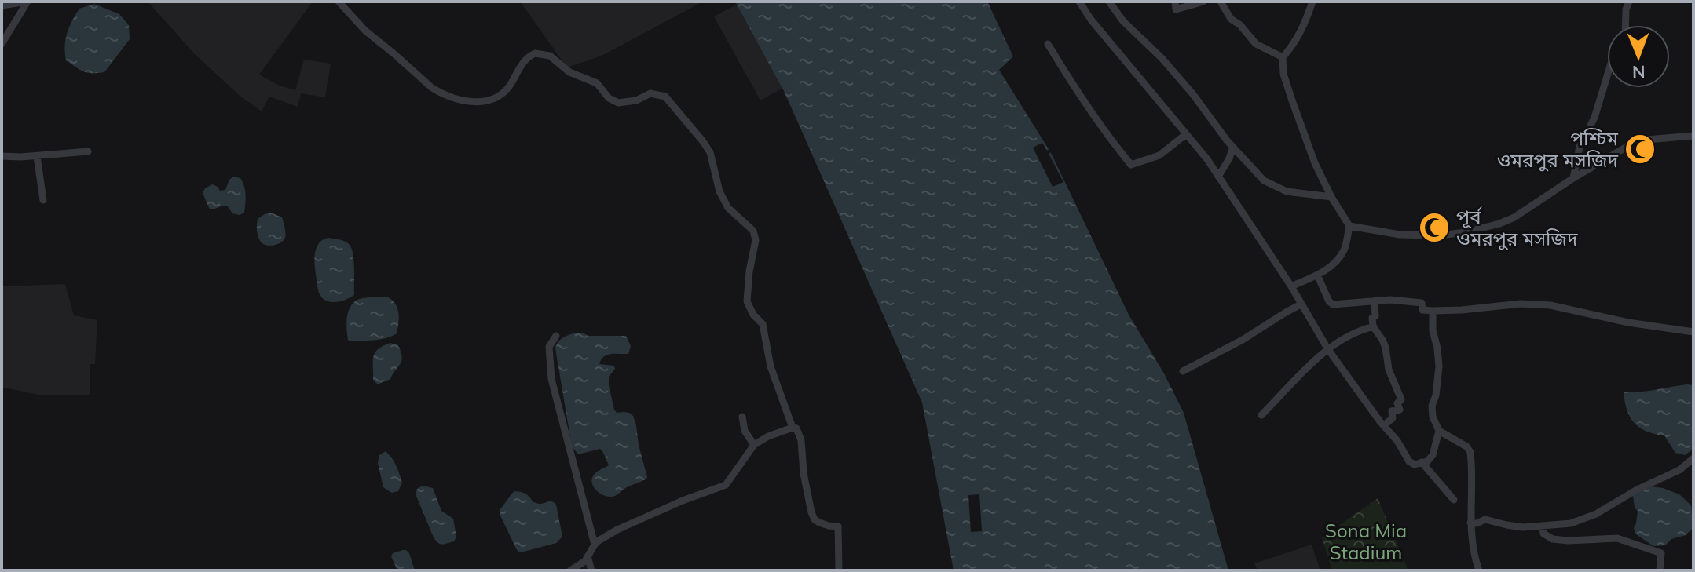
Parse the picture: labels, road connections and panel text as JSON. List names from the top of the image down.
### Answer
{
  "parks": ["Sona Mia Stadium"],
  "places": {
    "mosque": ["পশ্চিম ওমরপুর মসজিদ", "পূর্ব ওমরপুর মসজিদ"]
  },
  "north": "bottom"
}
